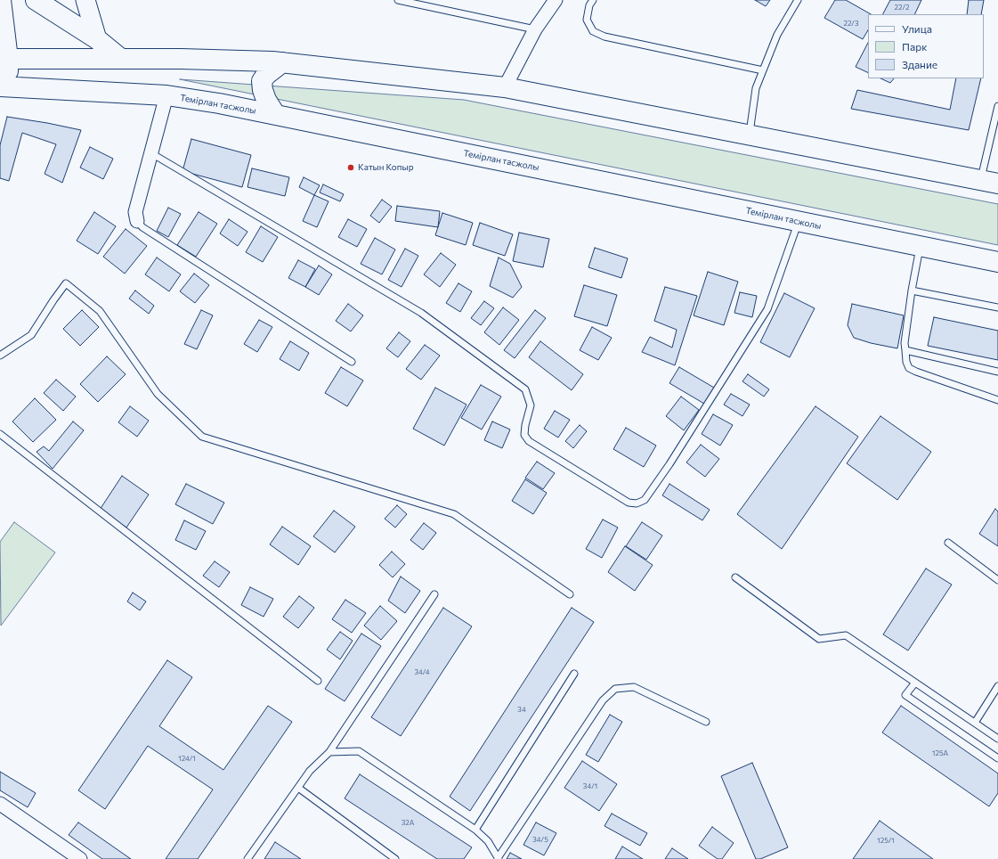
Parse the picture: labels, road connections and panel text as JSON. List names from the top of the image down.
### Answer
{
  "streets": {
    "main road": ["Темірлан тасжолы"]
  },
  "places": ["Катын Копыр"],
  "house_numbers": [
    "22/2",
    "22/3",
    "34/4",
    "34",
    "125А",
    "124/1",
    "34/1",
    "32А",
    "34/5",
    "125/1"
  ],
  "legend": ["Улица", "Парк", "Здание"]
}
